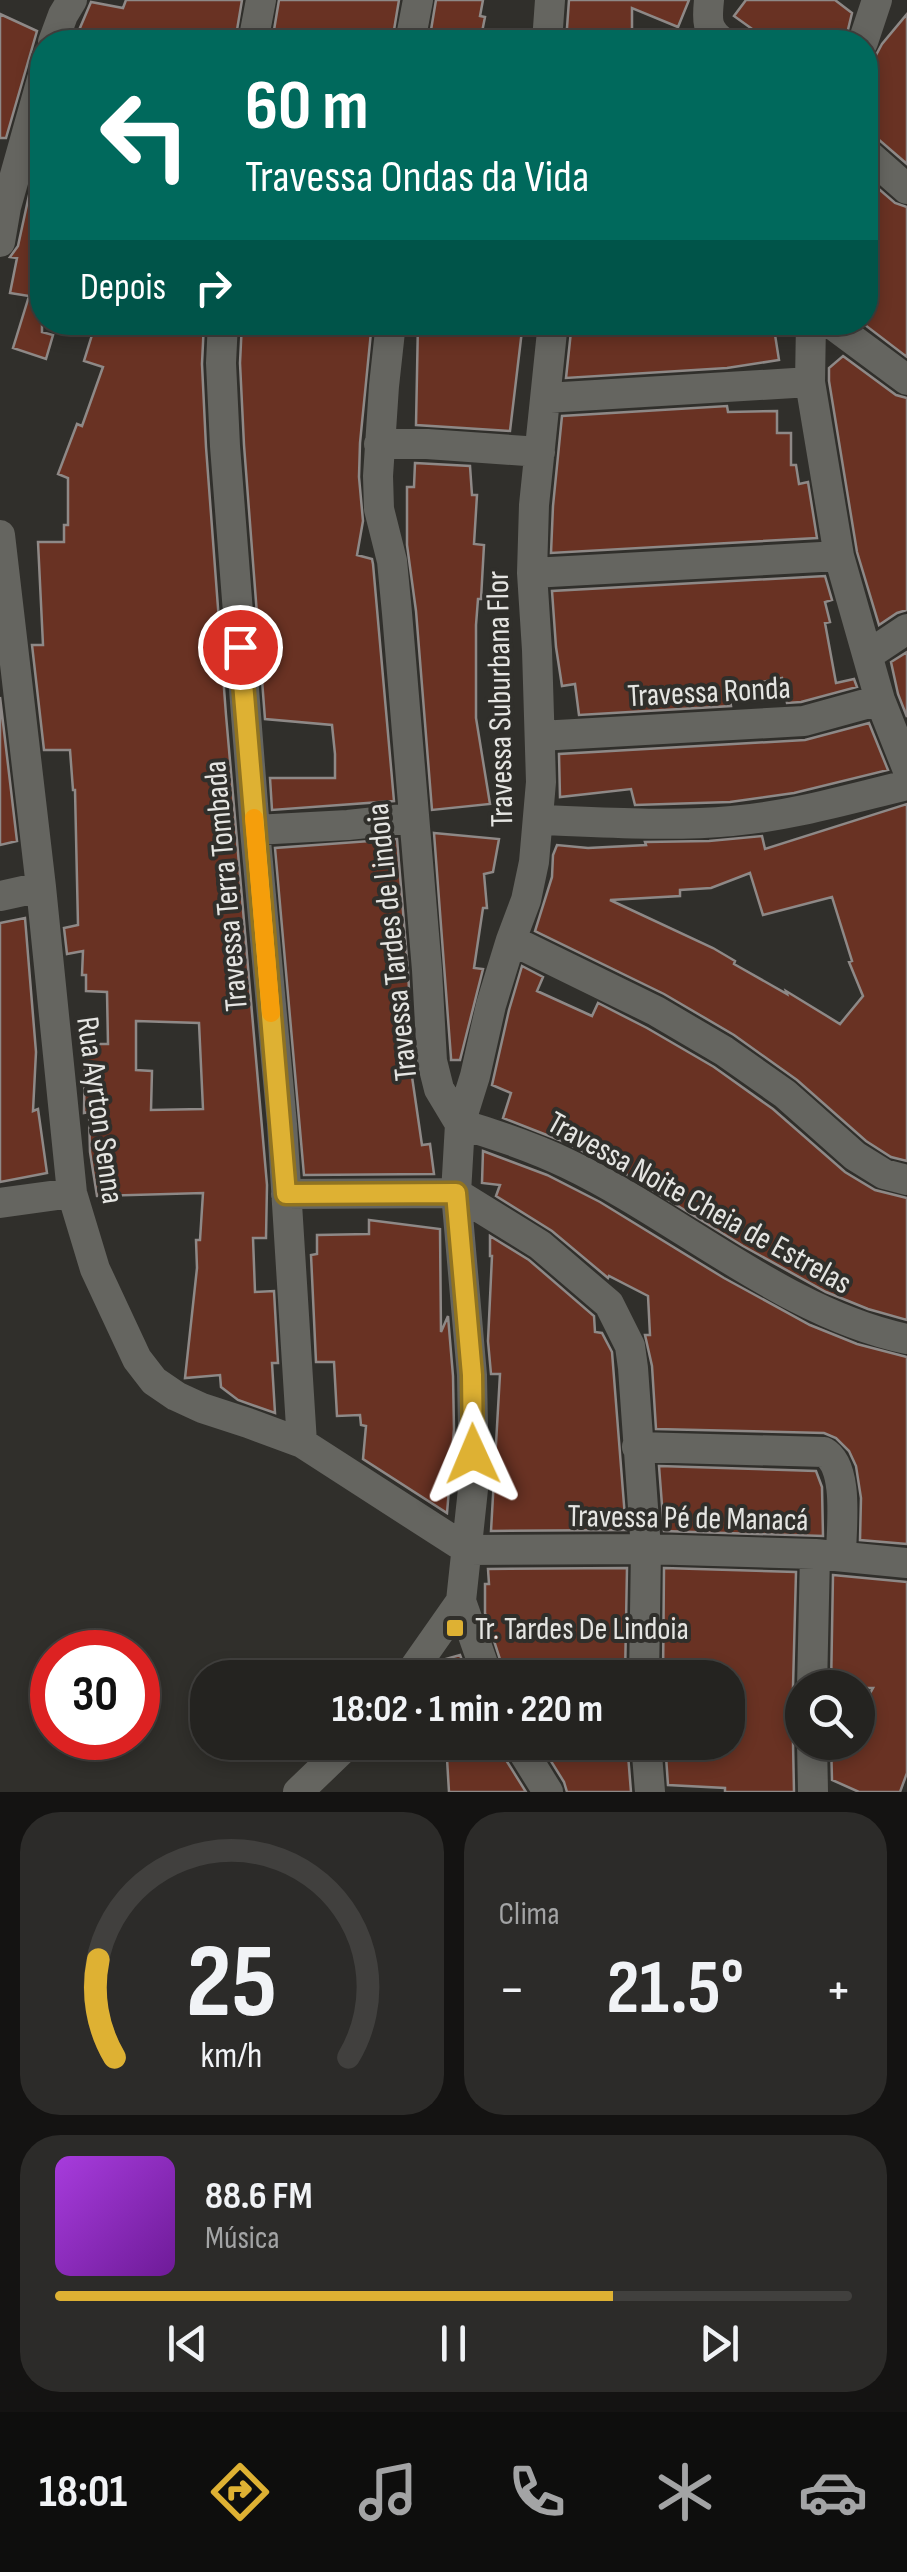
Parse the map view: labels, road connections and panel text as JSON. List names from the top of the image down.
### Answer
{
  "streets": {
    "street": [
      "Travessa Ronda",
      "Travessa Suburbana Flor",
      "Travessa Terra Tombada",
      "Travessa Tardes de Lindoia",
      "Rua Ayrton Senna",
      "Travessa Noite Cheia de Estrelas",
      "Travessa Pé de Manacá"
    ]
  },
  "crossings": [
    ["Travessa Ronda", "Travessa Suburbana Flor"],
    ["Travessa Suburbana Flor", "Travessa Tardes de Lindoia"],
    ["Travessa Suburbana Flor", "Travessa Noite Cheia de Estrelas"],
    ["Travessa Terra Tombada", "Rua Ayrton Senna"],
    ["Travessa Tardes de Lindoia", "Travessa Noite Cheia de Estrelas"],
    ["Rua Ayrton Senna", "Travessa Pé de Manacá"]
  ],
  "places": {
    "transit": ["Tr. Tardes De Lindoia"]
  },
  "page": {
    "turn": ["60 m", "Travessa Ondas da Vida"],
    "then": "Depois",
    "limit": "30",
    "trip": "18:02 · 1 min · 220 m",
    "tile": "Clima",
    "heat": ["−", "21.5°", "+"],
    "song": ["88.6 FM", "Música"],
    "tabs": "18:01",
    "gauge": ["25", "km/h"]
  }
}
